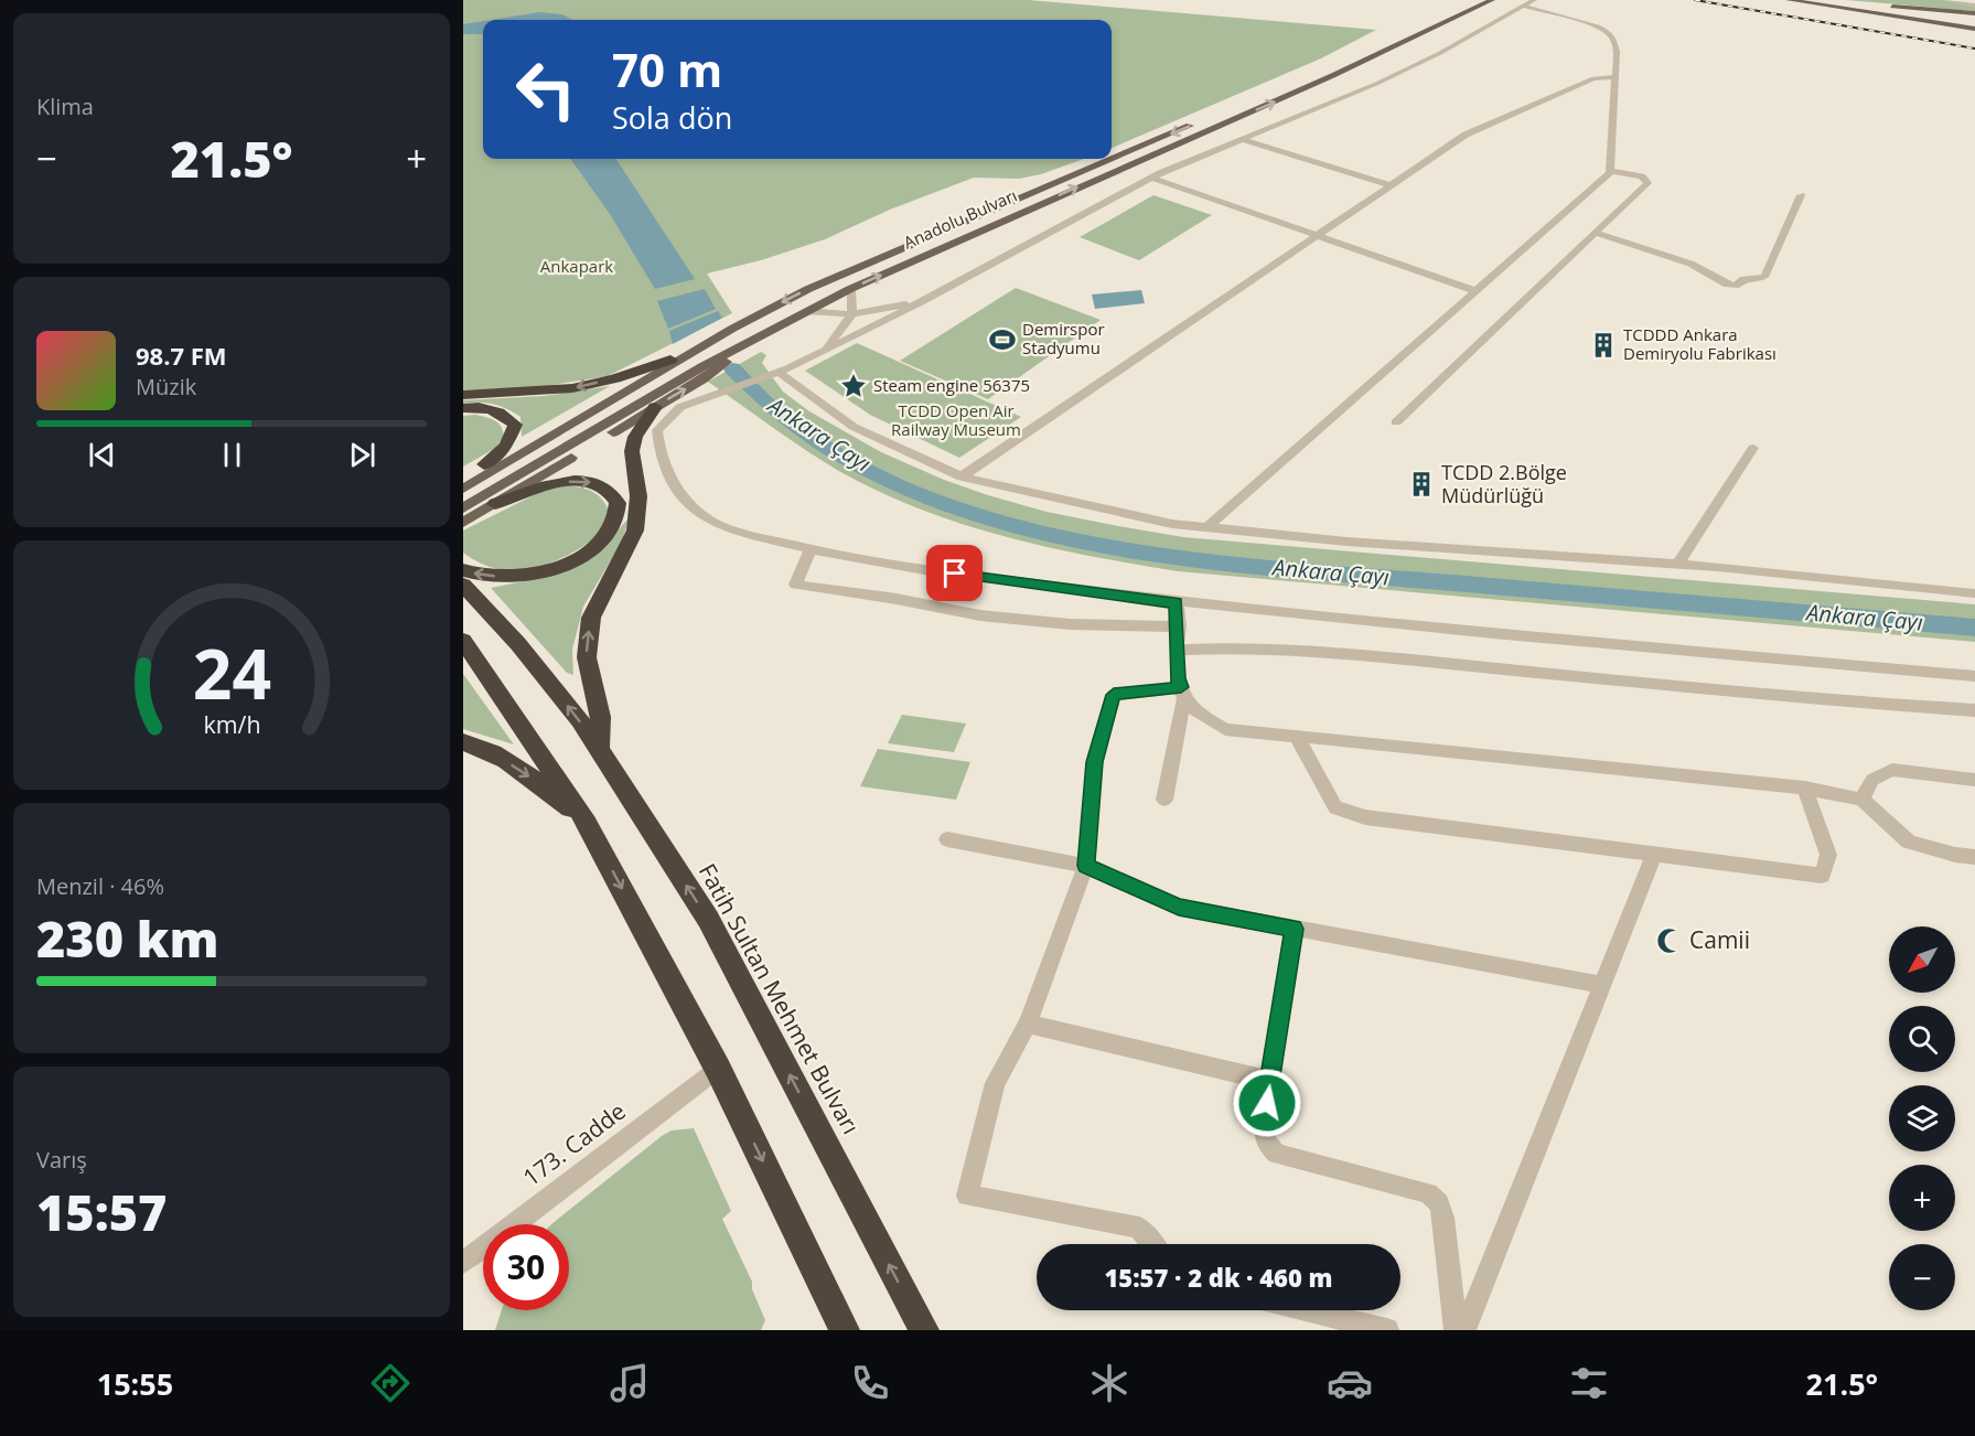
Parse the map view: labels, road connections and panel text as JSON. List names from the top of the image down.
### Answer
{
  "streets": {
    "highway": ["Fatih Sultan Mehmet Bulvarı"],
    "main road": ["Anadolu Bulvarı"],
    "street": ["173. Cadde"]
  },
  "water": ["Ankara Çayı"],
  "parks": ["Ankapark", "TCDD Open Air Railway Museum"],
  "places": {
    "sports": ["Demirspor Stadyumu"],
    "building": ["TCDDD Ankara Demiryolu Fabrikası", "TCDD 2.Bölge Müdürlüğü"],
    "place": ["Steam engine 56375"],
    "mosque": ["Camii"]
  },
  "north": "bottom left",
  "page": {
    "tile": [
      "Klima",
      ["Menzil · 46%", "230 km"],
      ["Varış", "15:57"]
    ],
    "turn": ["70 m", "Sola dön"],
    "heat": ["−", "21.5°", "+"],
    "song": ["98.7 FM", "Müzik"],
    "map_buttons": ["+", "−"],
    "limit": "30",
    "trip": "15:57 · 2 dk · 460 m",
    "tabs": ["15:55", "21.5°"],
    "gauge": ["24", "km/h"]
  }
}
